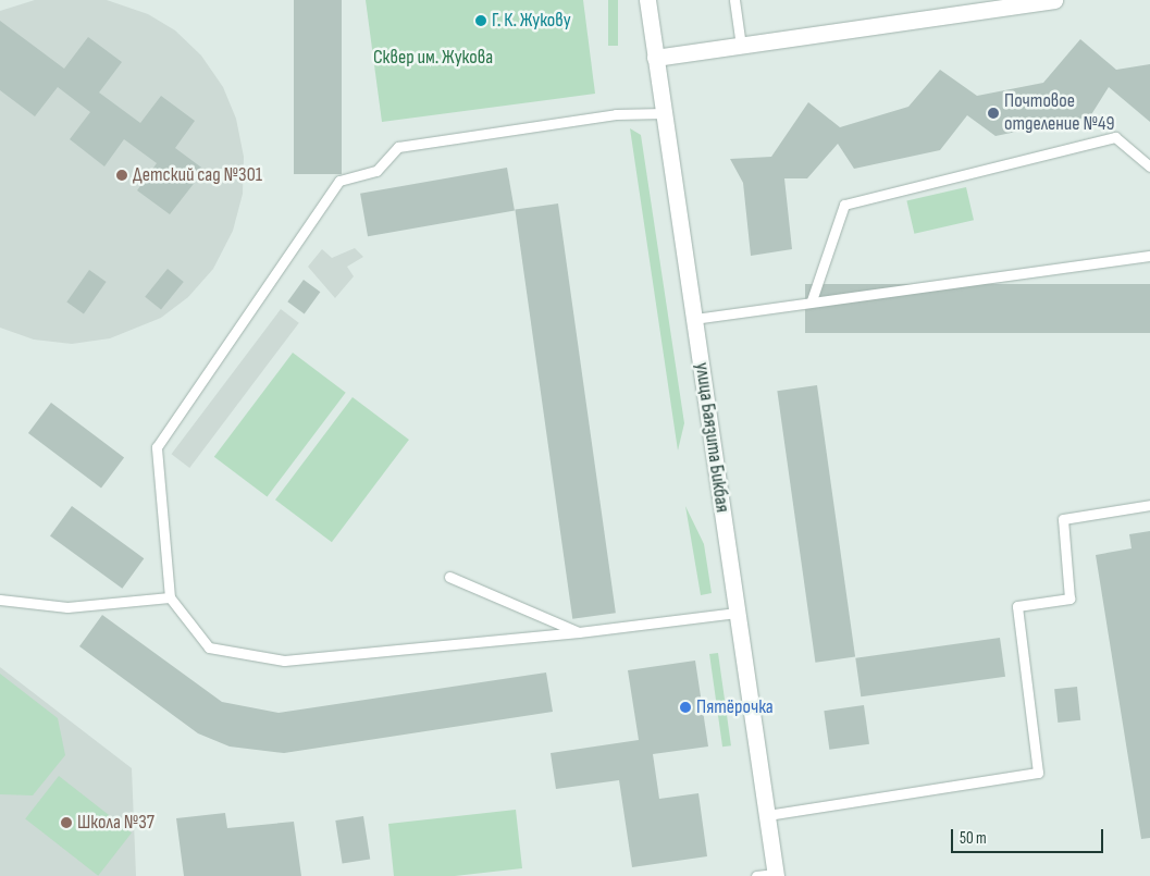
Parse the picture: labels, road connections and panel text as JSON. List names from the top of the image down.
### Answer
{
  "streets": {
    "main road": ["улица Баязита Бикбая"]
  },
  "parks": ["Сквер им. Жукова"],
  "places": [
    "Г. К. Жукову",
    "Почтовое отделение №49",
    "Детский сад №301",
    "Пятёрочка",
    "Школа №37"
  ],
  "scale_bar": "50 m"
}
